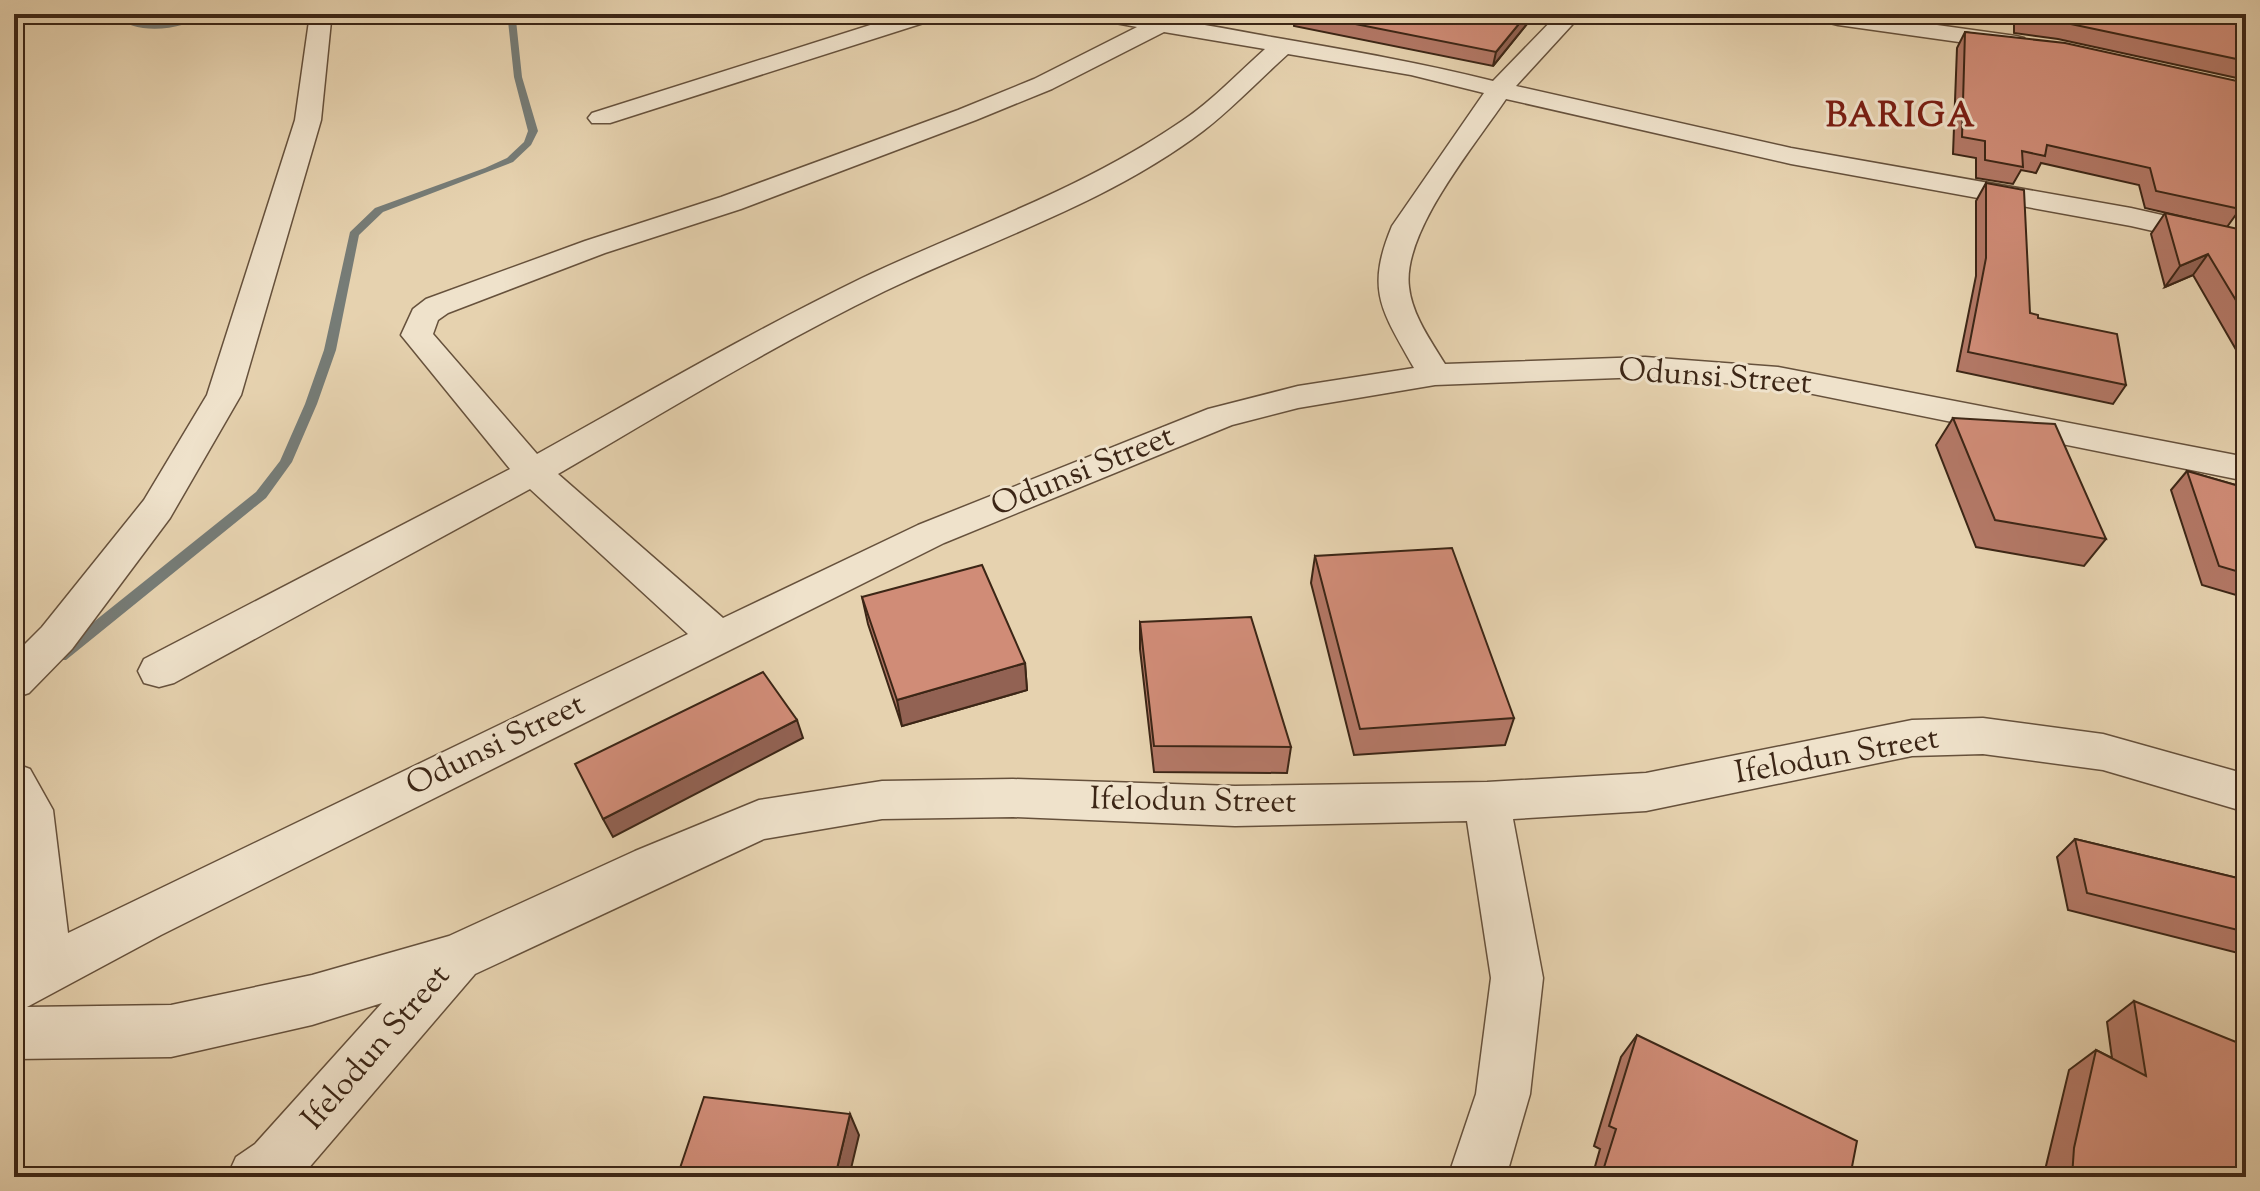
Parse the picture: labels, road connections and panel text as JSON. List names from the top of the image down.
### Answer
{
  "streets": {
    "street": ["Odunsi Street", "Ifelodun Street"]
  },
  "districts": ["BARIGA"]
}
